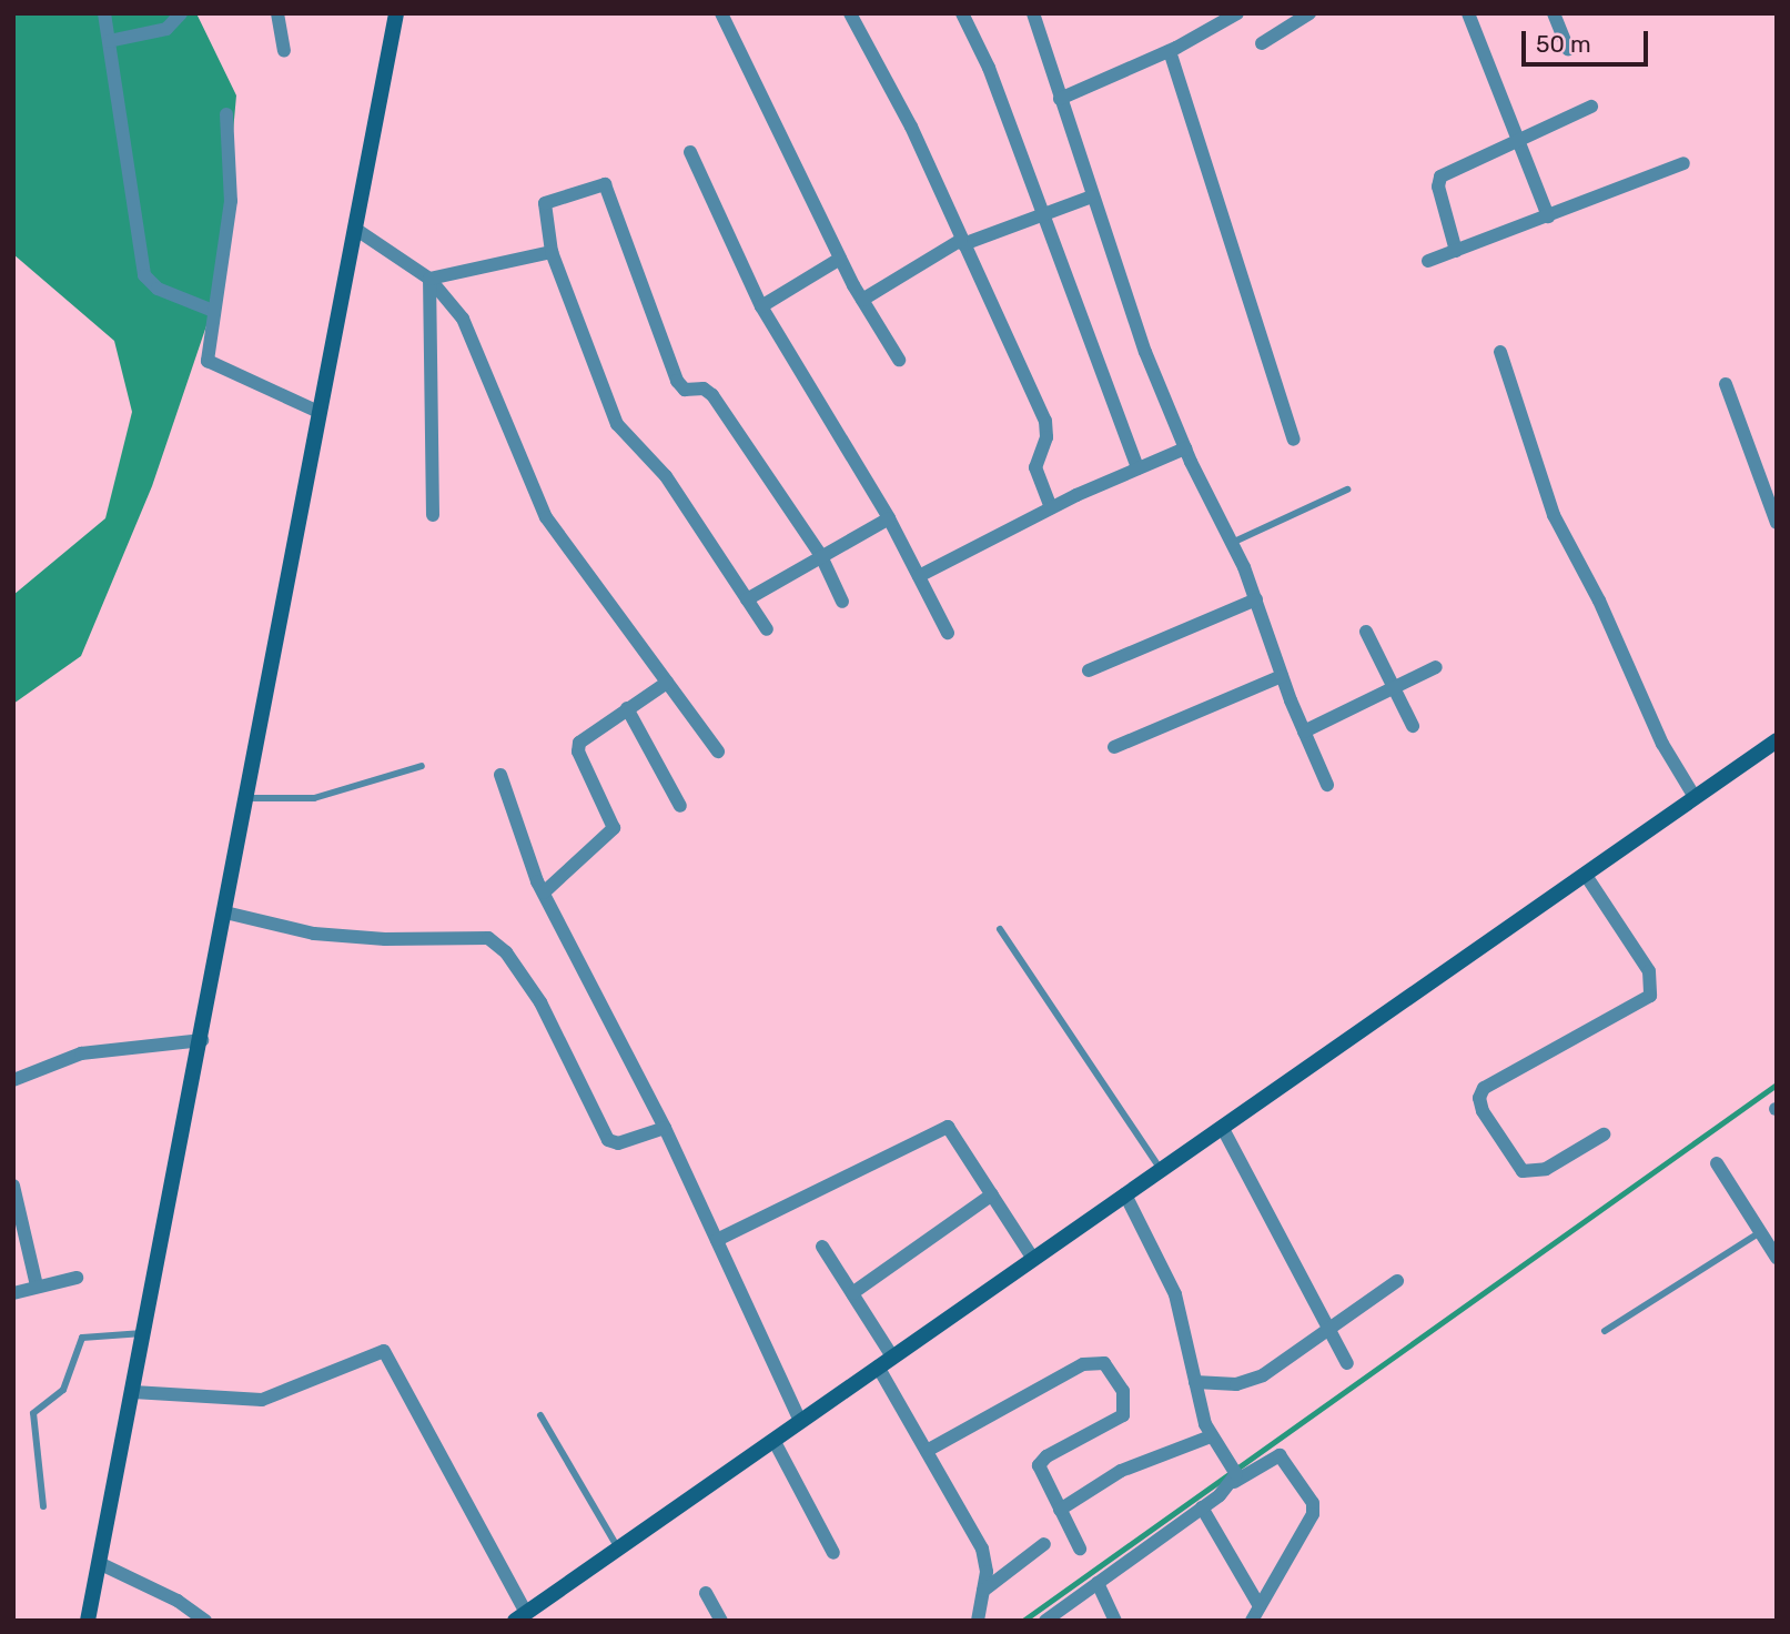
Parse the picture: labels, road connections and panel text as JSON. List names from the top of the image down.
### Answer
{
  "scale_bar": "50 m"
}
